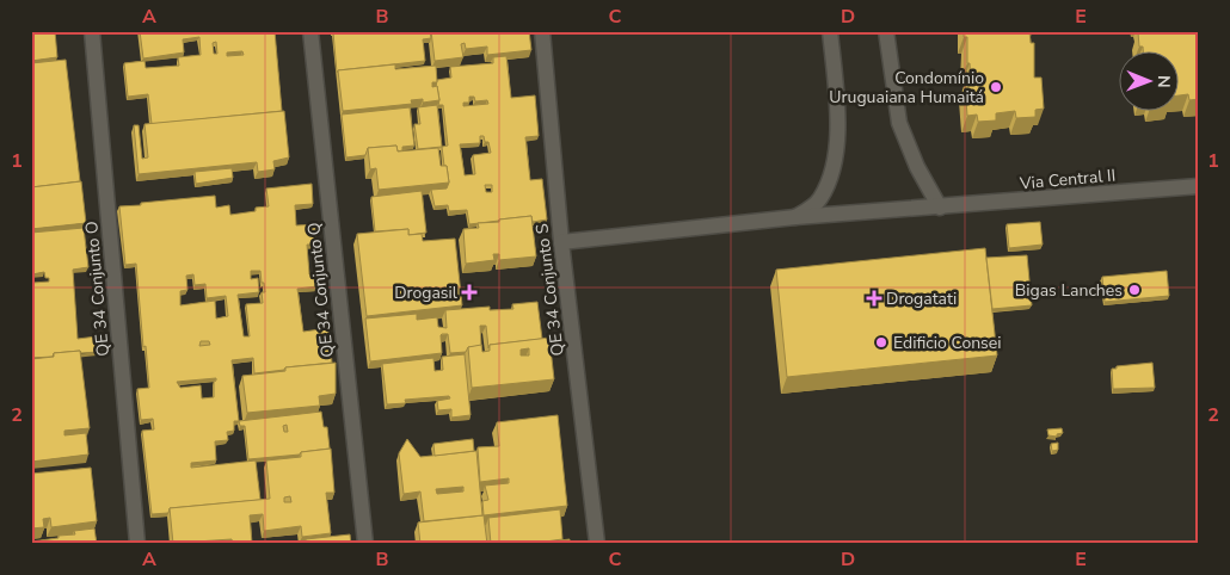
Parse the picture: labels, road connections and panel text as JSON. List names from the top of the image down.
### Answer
{
  "streets": {
    "street": [
      "Via Central II",
      "QE 34 Conjunto O",
      "QE 34 Conjunto Q",
      "QE 34 Conjunto S"
    ]
  },
  "crossings": [
    ["Via Central II", "QE 34 Conjunto S"]
  ],
  "places": {
    "other": ["Condomínio Uruguaiana Humaitá", "Bigas Lanches", "Edificio Consei"],
    "health": ["Drogasil", "Drogatati"]
  },
  "north": "right",
  "grid": {
    "columns": [
      "A",
      "B",
      "C",
      "D",
      "E"
    ],
    "rows": ["1", "2"]
  }
}
